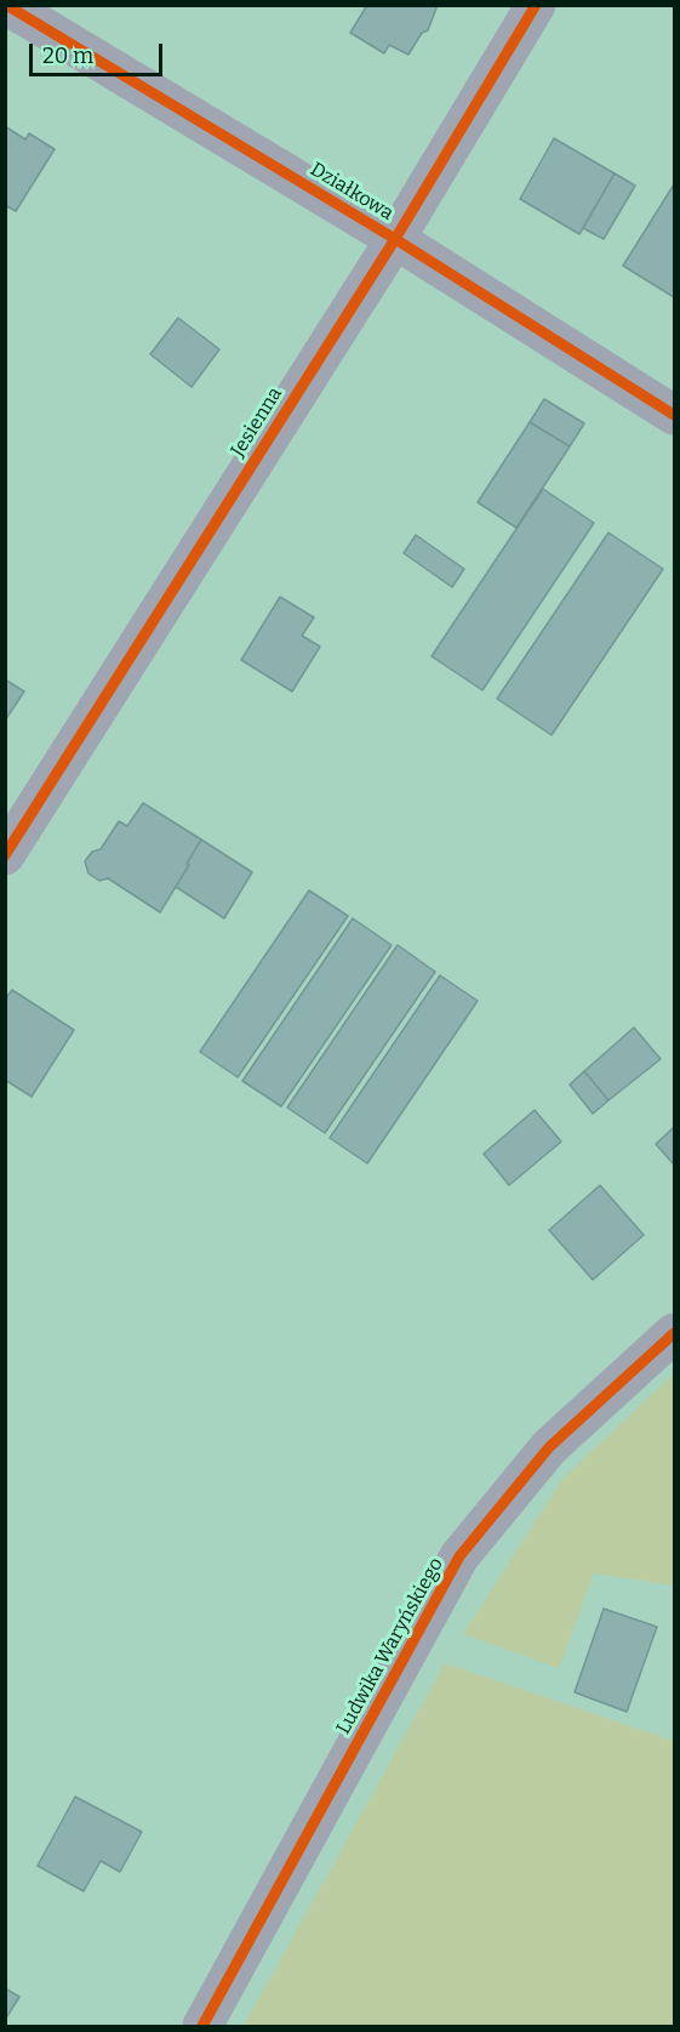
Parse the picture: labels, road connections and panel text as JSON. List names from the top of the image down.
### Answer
{
  "streets": {
    "street": ["Działkowa", "Jesienna", "Ludwika Waryńskiego"]
  },
  "crossings": [
    ["Działkowa", "Jesienna"]
  ],
  "scale_bar": "20 m"
}
